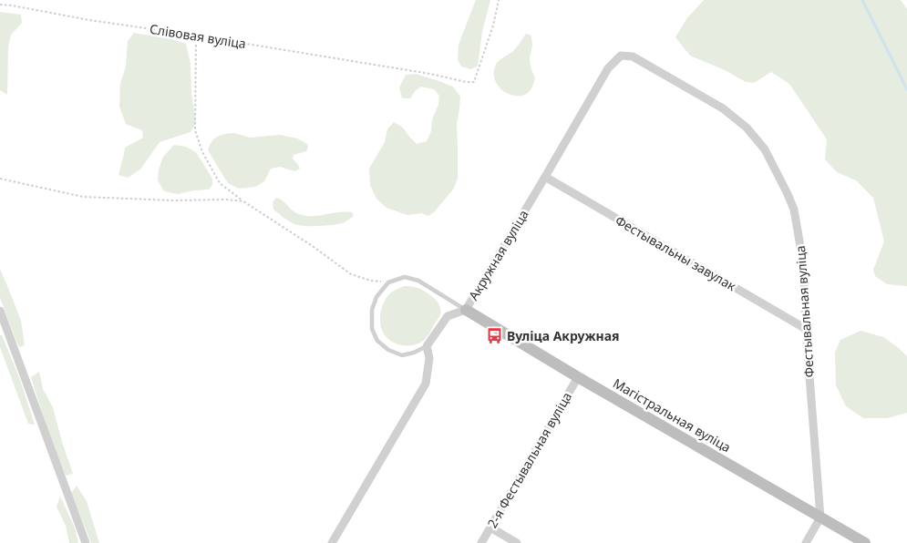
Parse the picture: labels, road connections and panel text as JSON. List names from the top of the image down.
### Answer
{
  "streets": {
    "street": [
      "Фестывальны завулак",
      "Акружная вуліца",
      "Фестывальная вуліца",
      "Магістральная вуліца",
      "2-я Фестывальная вуліца"
    ],
    "path": ["Слівовая вуліца"]
  },
  "crossings": [
    ["Фестывальны завулак", "Акружная вуліца"],
    ["Фестывальны завулак", "Фестывальная вуліца"],
    ["Акружная вуліца", "Фестывальная вуліца"],
    ["Акружная вуліца", "Магістральная вуліца"],
    ["Фестывальная вуліца", "Магістральная вуліца"],
    ["Магістральная вуліца", "2-я Фестывальная вуліца"]
  ],
  "places": {
    "bus stop": ["Вуліца Акружная"]
  }
}
